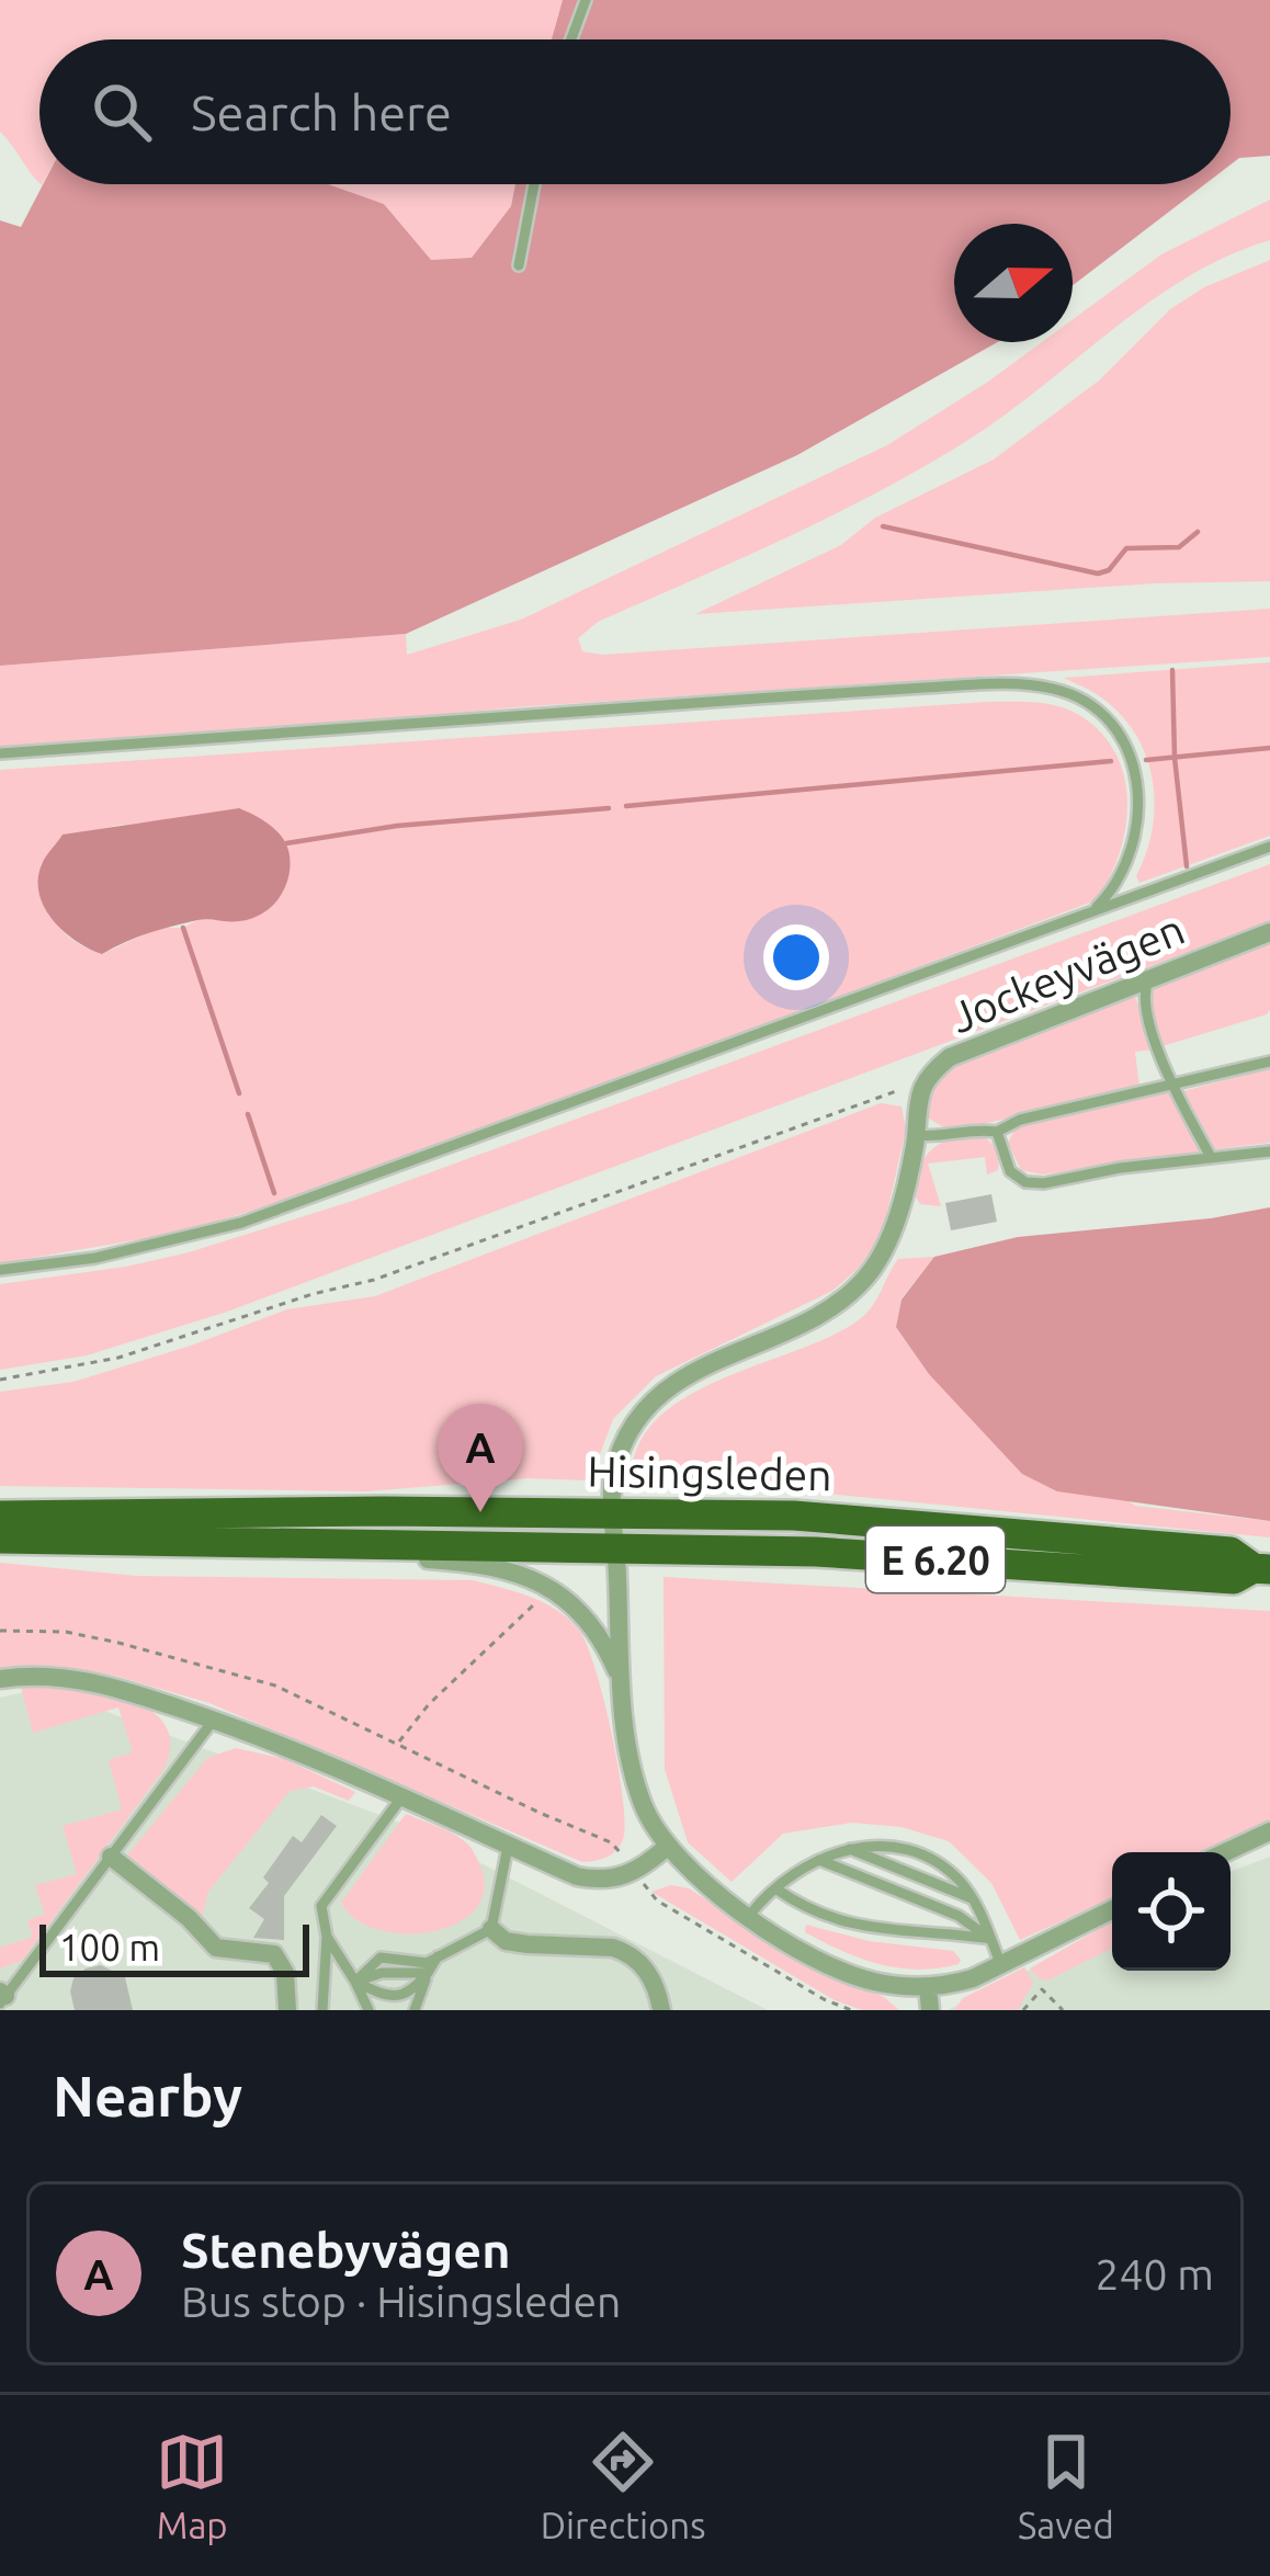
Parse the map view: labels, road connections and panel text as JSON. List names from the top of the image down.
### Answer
{
  "streets": {
    "highway": ["Hisingsleden", "E 6.20"],
    "street": ["Jockeyvägen"]
  },
  "crossings": [
    ["Jockeyvägen", "Hisingsleden"]
  ],
  "scale_bar": "100 m",
  "north": "right",
  "page": {
    "search": "Search here",
    "pins": "A",
    "scale": "100 m",
    "heading": "Nearby",
    "list": [
      {
        "mark": "A",
        "name": "Stenebyvägen",
        "note": "Bus stop · Hisingsleden",
        "value": "240 m"
      }
    ],
    "nav": ["Map", "Directions", "Saved"]
  }
}
